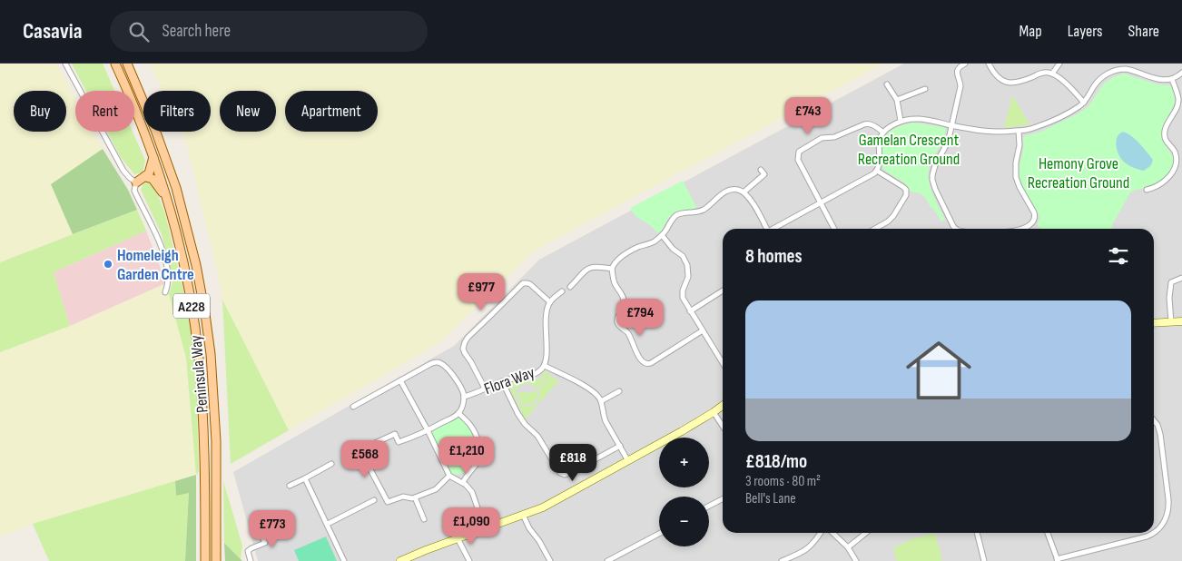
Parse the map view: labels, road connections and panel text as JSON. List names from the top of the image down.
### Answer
{
  "streets": {
    "main road": ["A228", "Peninsula Way"],
    "street": ["Flora Way"]
  },
  "parks": ["Gamelan Crescent Recreation Ground", "Hemony Grove Recreation Ground"],
  "places": ["Homeleigh Garden Cntre"],
  "page": {
    "header": "Casavia",
    "search": "Search here",
    "nav": ["Map", "Layers", "Share"],
    "chip": [
      "Buy",
      "Rent",
      "Filters",
      "New",
      "Apartment"
    ],
    "price": [
      "£743",
      "£977",
      "£794",
      "£1,210",
      "£568",
      "£818",
      "£1,090",
      "£773"
    ],
    "heading": "8 homes",
    "list": [
      {
        "name": "£818/mo",
        "note": "3 rooms · 80 m² · Bell's Lane"
      }
    ],
    "map_buttons": ["+", "−"]
  }
}
